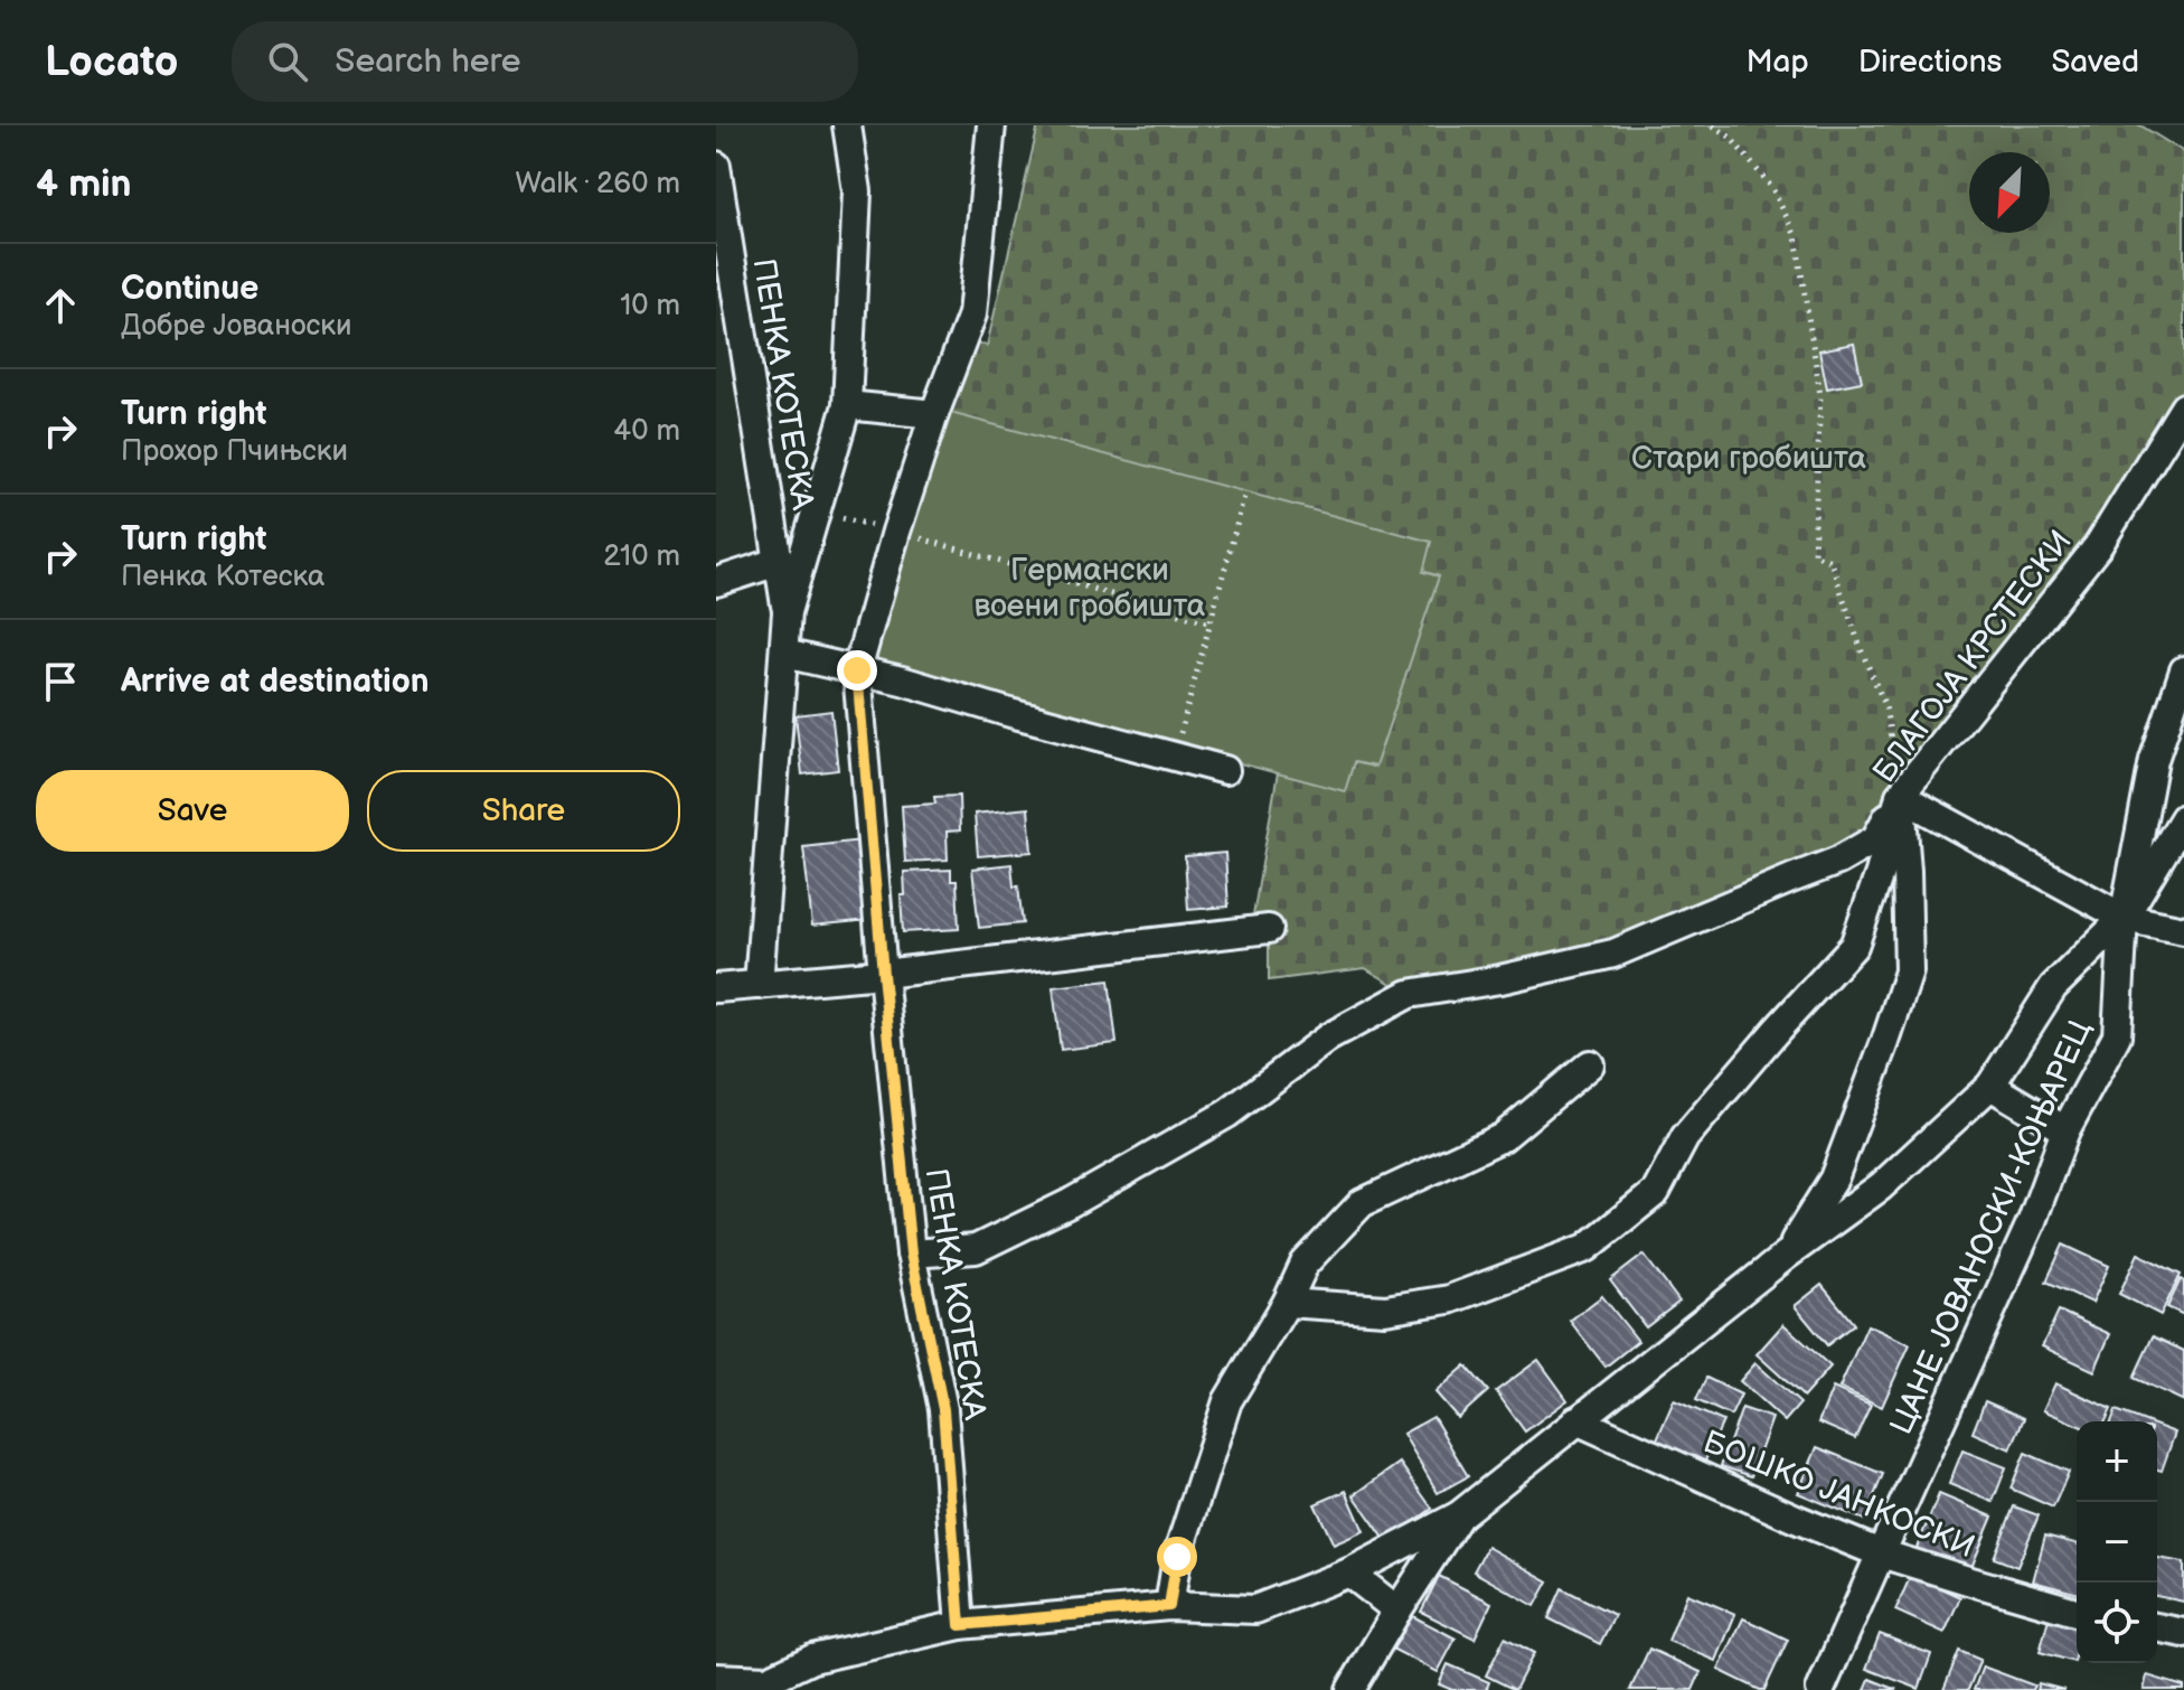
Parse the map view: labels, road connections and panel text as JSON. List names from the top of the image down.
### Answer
{
  "streets": {
    "street": [
      "ПЕНКА КОТЕСКА",
      "БЛАГОЈА КРСТЕСКИ",
      "ЦАНЕ ЈОВАНОСКИ-КОЊАРЕЦ",
      "БОШКО ЈАНКОСКИ"
    ]
  },
  "crossings": [
    ["ЦАНЕ ЈОВАНОСКИ-КОЊАРЕЦ", "БОШКО ЈАНКОСКИ"]
  ],
  "parks": ["Стари гробишта", "Германски воени гробишта"],
  "north": "bottom left",
  "page": {
    "header": "Locato",
    "search": "Search here",
    "nav": ["Map", "Directions", "Saved"],
    "heading": ["4 min", "Walk · 260 m"],
    "list": [
      ["Continue", "Добре Јованоски", "10 m"],
      ["Turn right", "Прохор Пчињски", "40 m"],
      ["Turn right", "Пенка Котеска", "210 m"],
      "Arrive at destination"
    ],
    "buttons": ["Save", "Share"],
    "map_buttons": ["+", "−"]
  }
}
